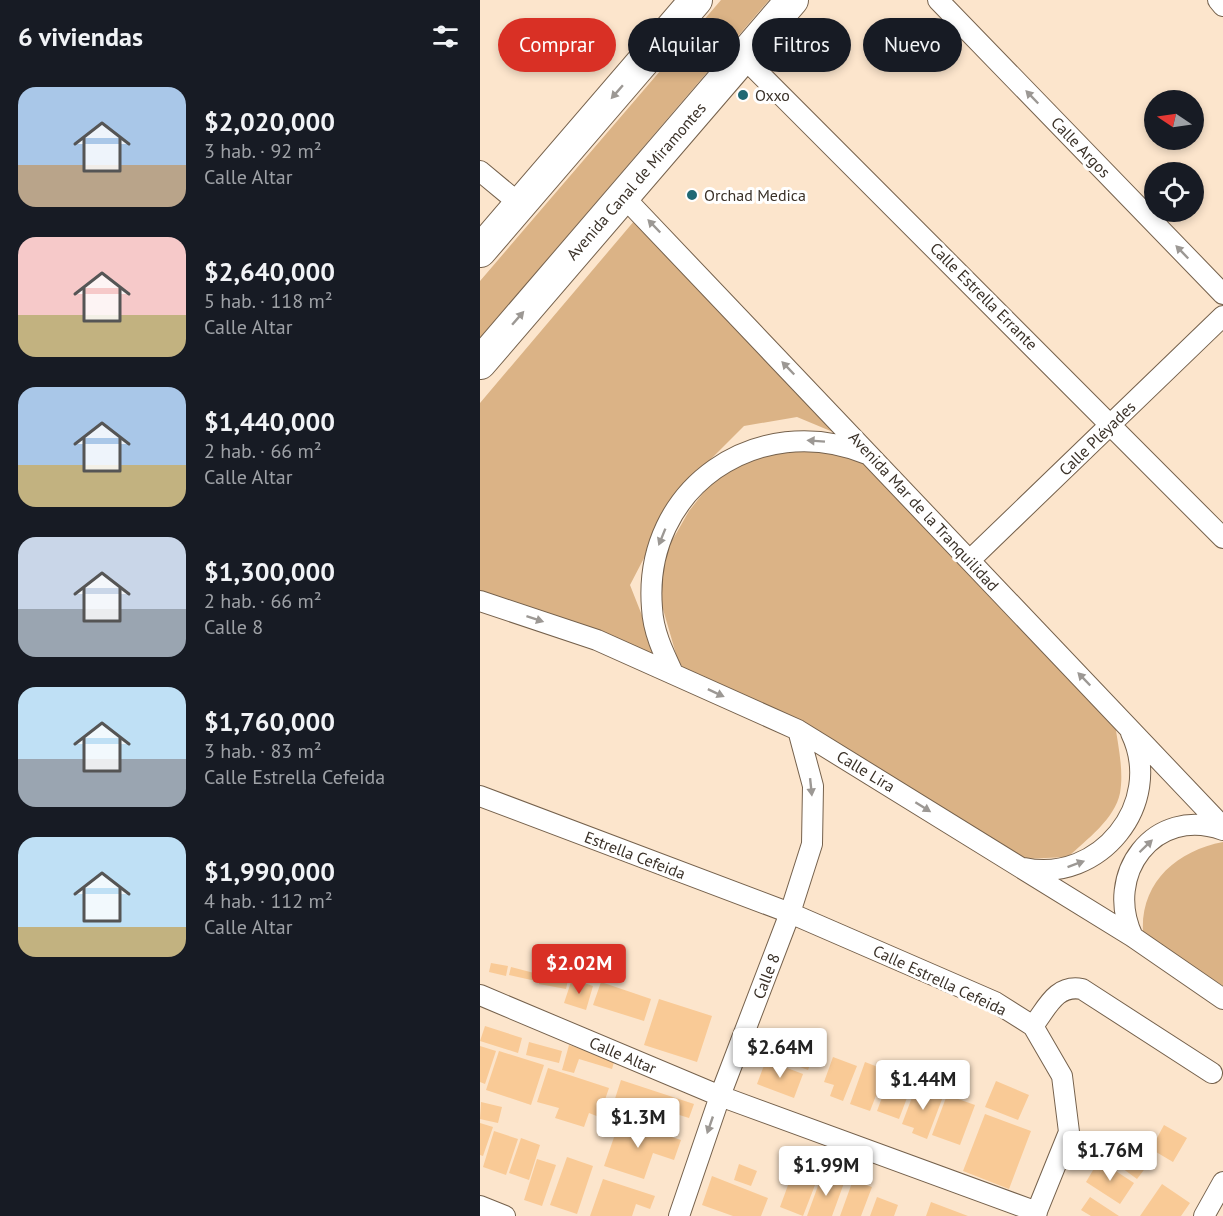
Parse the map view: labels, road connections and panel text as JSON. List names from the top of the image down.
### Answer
{
  "streets": {
    "main road": ["Avenida Canal de Miramontes"],
    "street": [
      "Calle Argos",
      "Calle Estrella Errante",
      "Calle Pléyades",
      "Avenida Mar de la Tranquilidad",
      "Calle Lira",
      "Estrella Cefeida",
      "Calle 8",
      "Calle Estrella Cefeida",
      "Calle Altar"
    ]
  },
  "crossings": [
    ["Avenida Canal de Miramontes", "Calle Estrella Errante"],
    ["Avenida Canal de Miramontes", "Avenida Mar de la Tranquilidad"],
    ["Calle Estrella Errante", "Calle Pléyades"],
    ["Calle Pléyades", "Avenida Mar de la Tranquilidad"],
    ["Calle Lira", "Calle 8"],
    ["Estrella Cefeida", "Calle 8"],
    ["Estrella Cefeida", "Calle Estrella Cefeida"],
    ["Calle 8", "Calle Estrella Cefeida"],
    ["Calle 8", "Calle Altar"],
    ["Calle Estrella Cefeida", "Calle Altar"]
  ],
  "one_way": [
    "Calle Argos",
    "Avenida Mar de la Tranquilidad",
    "Calle Lira",
    "Calle 8"
  ],
  "places": ["Oxxo", "Orchad Medica"],
  "north": "left",
  "page": {
    "heading": "6 viviendas",
    "chip": [
      "Comprar",
      "Alquilar",
      "Filtros",
      "Nuevo"
    ],
    "list": [
      {
        "name": "$2,020,000",
        "note": "3 hab. · 92 m² · Calle Altar"
      },
      {
        "name": "$2,640,000",
        "note": "5 hab. · 118 m² · Calle Altar"
      },
      {
        "name": "$1,440,000",
        "note": "2 hab. · 66 m² · Calle Altar"
      },
      {
        "name": "$1,300,000",
        "note": "2 hab. · 66 m² · Calle 8"
      },
      {
        "name": "$1,760,000",
        "note": "3 hab. · 83 m² · Calle Estrella Cefeida"
      },
      {
        "name": "$1,990,000",
        "note": "4 hab. · 112 m² · Calle Altar"
      }
    ],
    "price": [
      "$2.02M",
      "$2.64M",
      "$1.44M",
      "$1.3M",
      "$1.76M",
      "$1.99M"
    ]
  }
}
